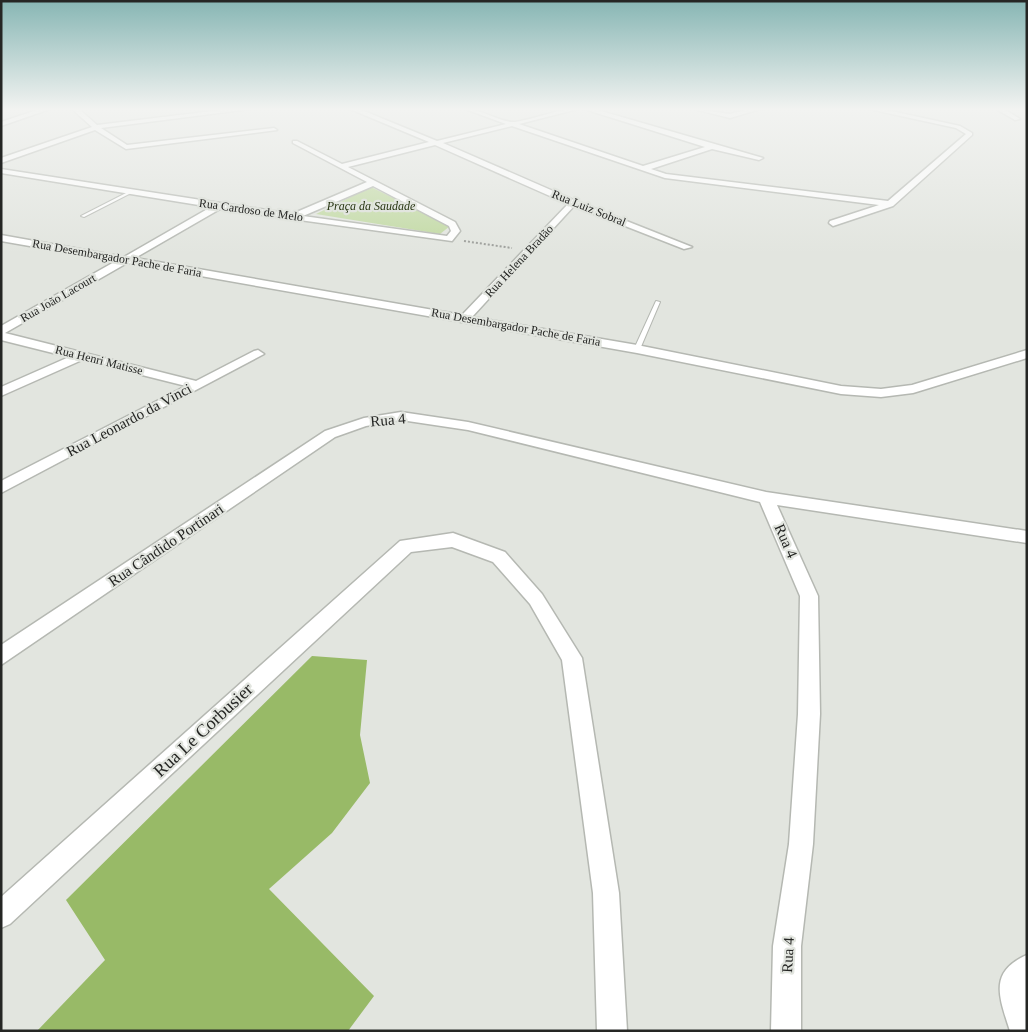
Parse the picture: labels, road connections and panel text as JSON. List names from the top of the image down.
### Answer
{
  "streets": {
    "street": [
      "Rua Luiz Sobral",
      "Rua Cardoso de Melo",
      "Rua Desembargador Pache de Faria",
      "Rua Helena Bradão",
      "Rua João Lacourt",
      "Rua Henri Matisse",
      "Rua Leonardo da Vinci",
      "Rua 4",
      "Rua Cândido Portinari",
      "Rua Le Corbusier"
    ]
  },
  "crossings": [
    ["Rua Luiz Sobral", "Rua Helena Bradão"],
    ["Rua Cardoso de Melo", "Rua João Lacourt"],
    ["Rua Desembargador Pache de Faria", "Rua Helena Bradão"],
    ["Rua Desembargador Pache de Faria", "Rua João Lacourt"],
    ["Rua Henri Matisse", "Rua Leonardo da Vinci"],
    ["Rua 4", "Rua Cândido Portinari"]
  ],
  "parks": ["Praça da Saudade"]
}
